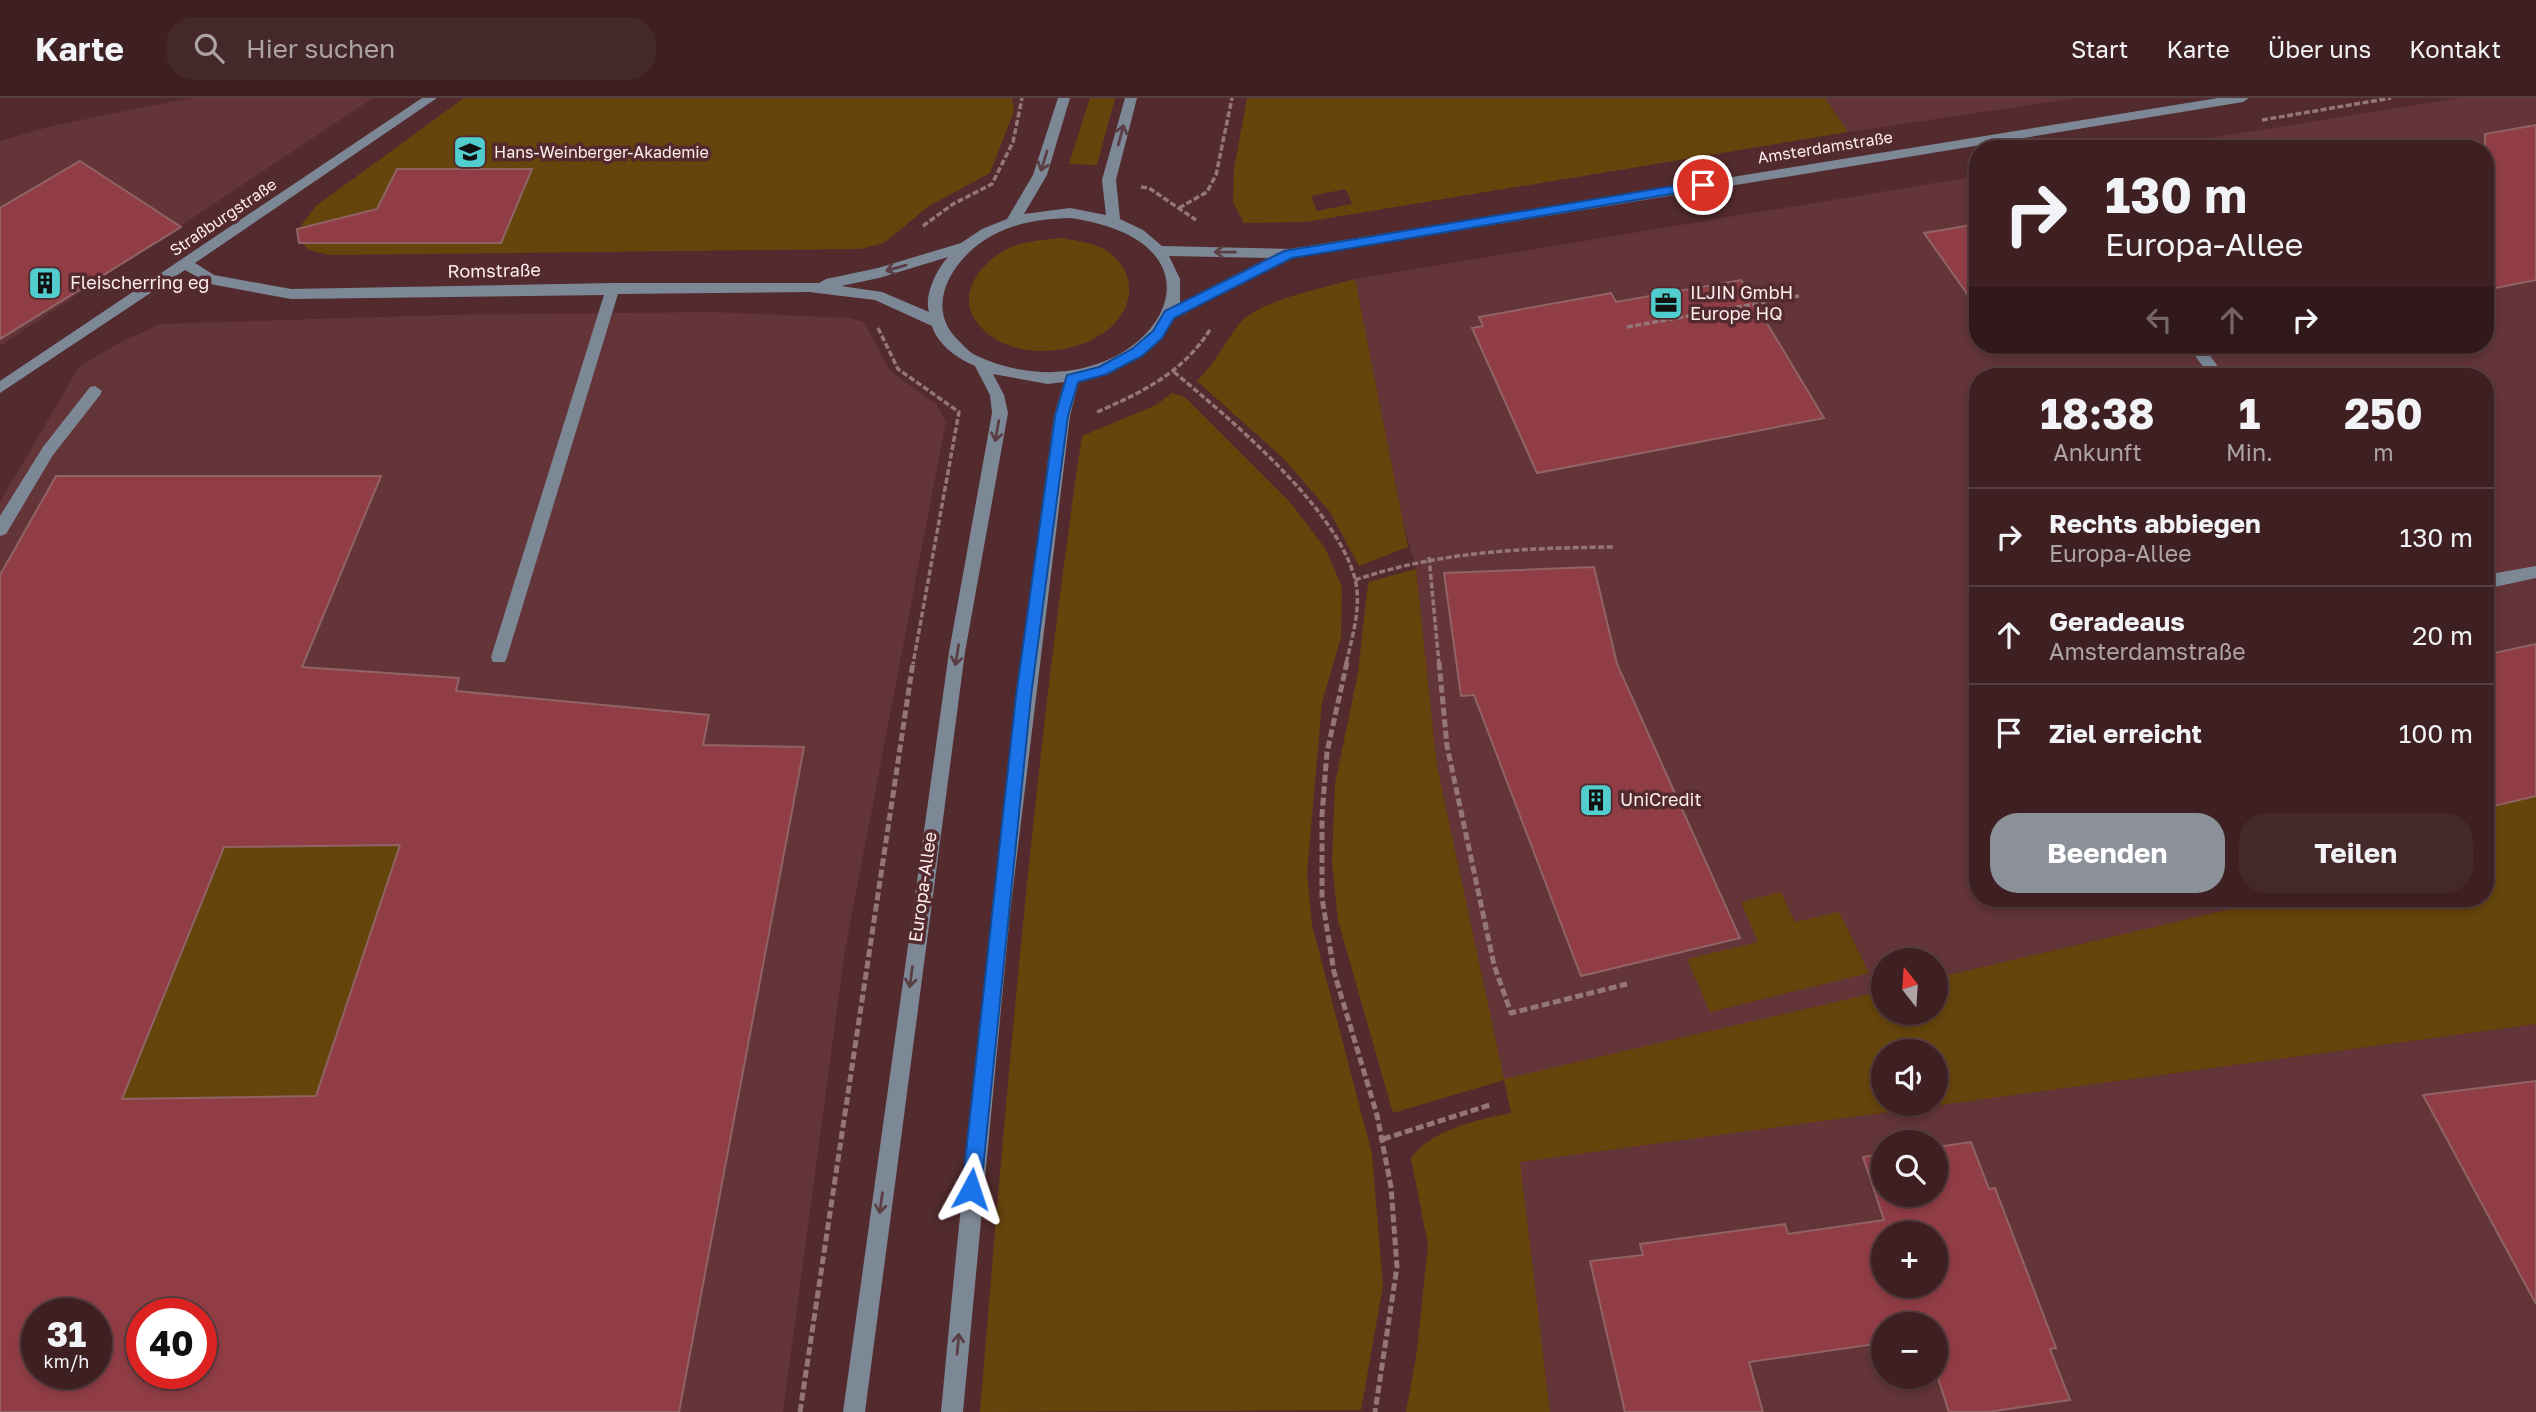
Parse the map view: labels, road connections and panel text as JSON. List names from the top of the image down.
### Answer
{
  "streets": {
    "street": [
      "Amsterdamstraße",
      "Straßburgstraße",
      "Romstraße",
      "Europa-Allee"
    ]
  },
  "crossings": [
    ["Amsterdamstraße", "Romstraße"],
    ["Amsterdamstraße", "Europa-Allee"],
    ["Straßburgstraße", "Romstraße"],
    ["Romstraße", "Europa-Allee"]
  ],
  "places": {
    "school or university": ["Hans-Weinberger-Akademie"],
    "building": ["Fleischerring eg", "UniCredit"],
    "office": ["ILJIN GmbH Europe HQ"]
  },
  "north": "top",
  "page": {
    "header": "Karte",
    "search": "Hier suchen",
    "nav": [
      "Start",
      "Karte",
      "Über uns",
      "Kontakt"
    ],
    "turn": ["130 m", "Europa-Allee"],
    "eta": [
      "18:38",
      "Ankunft",
      "1",
      "Min.",
      "250",
      "m"
    ],
    "list": [
      {
        "name": "Rechts abbiegen",
        "note": "Europa-Allee",
        "value": "130 m"
      },
      {
        "name": "Geradeaus",
        "note": "Amsterdamstraße",
        "value": "20 m"
      },
      {
        "name": "Ziel erreicht",
        "value": "100 m"
      }
    ],
    "buttons": ["Beenden", "Teilen"],
    "map_buttons": ["+", "−"],
    "speed": "31 km/h",
    "limit": "40"
  }
}
